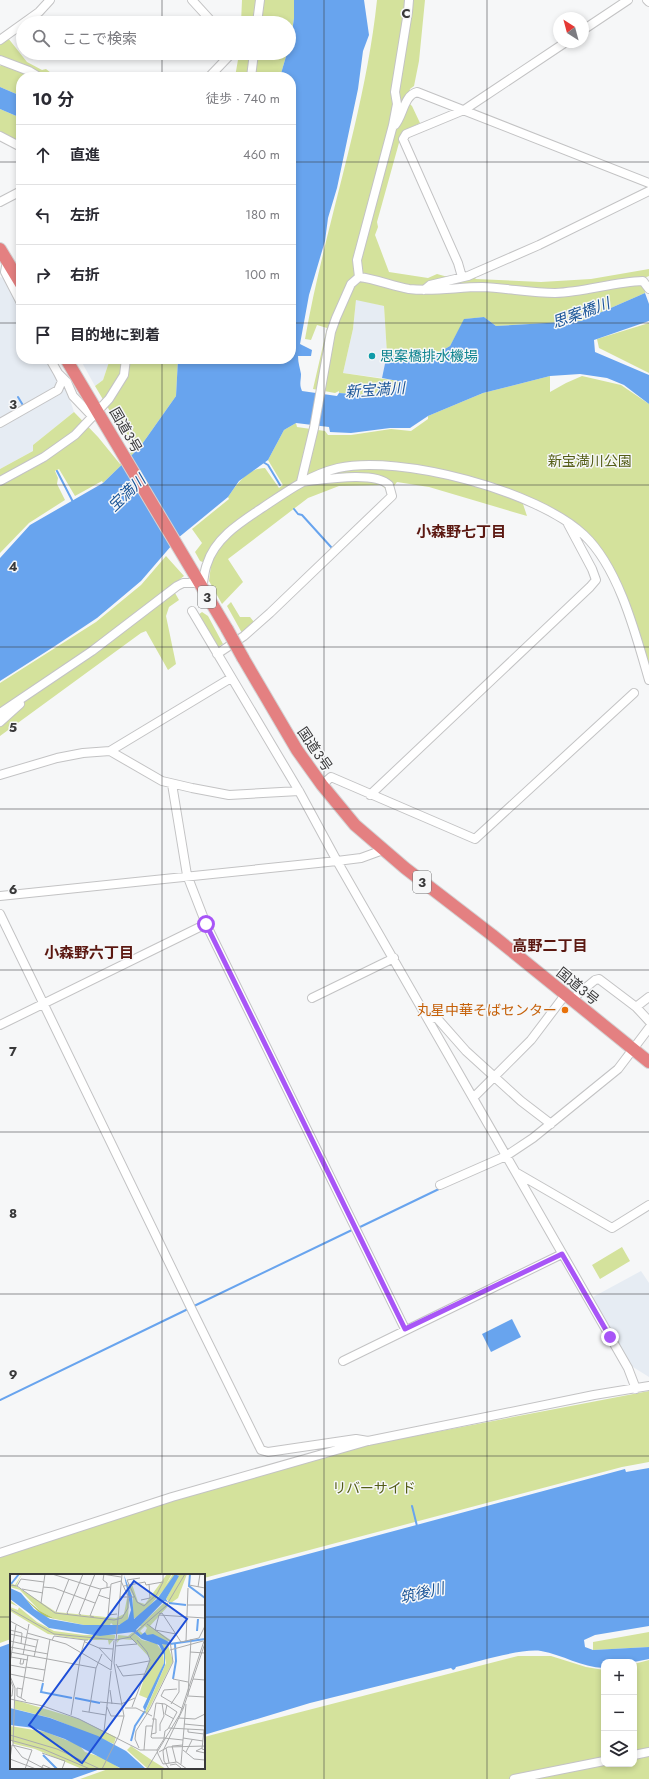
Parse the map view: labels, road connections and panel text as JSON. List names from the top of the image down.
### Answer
{
  "streets": {
    "highway": ["国道3号", "3"]
  },
  "districts": ["小森野七丁目", "高野二丁目", "小森野六丁目"],
  "water": [
    "思案橋川",
    "新宝満川",
    "宝満川",
    "筑後川"
  ],
  "parks": ["新宝満川公園", "リバーサイド"],
  "places": ["思案橋排水機場", "丸星中華そばセンター"],
  "north": "top left",
  "page": {
    "search": "ここで検索",
    "heading": ["10 分", "徒歩 · 740 m"],
    "list": [
      ["直進", "460 m"],
      ["左折", "180 m"],
      ["右折", "100 m"],
      "目的地に到着"
    ],
    "map_buttons": ["+", "−"]
  },
  "grid": {
    "columns": ["C"],
    "rows": [
      "3",
      "4",
      "5",
      "6",
      "7",
      "8",
      "9"
    ]
  }
}
